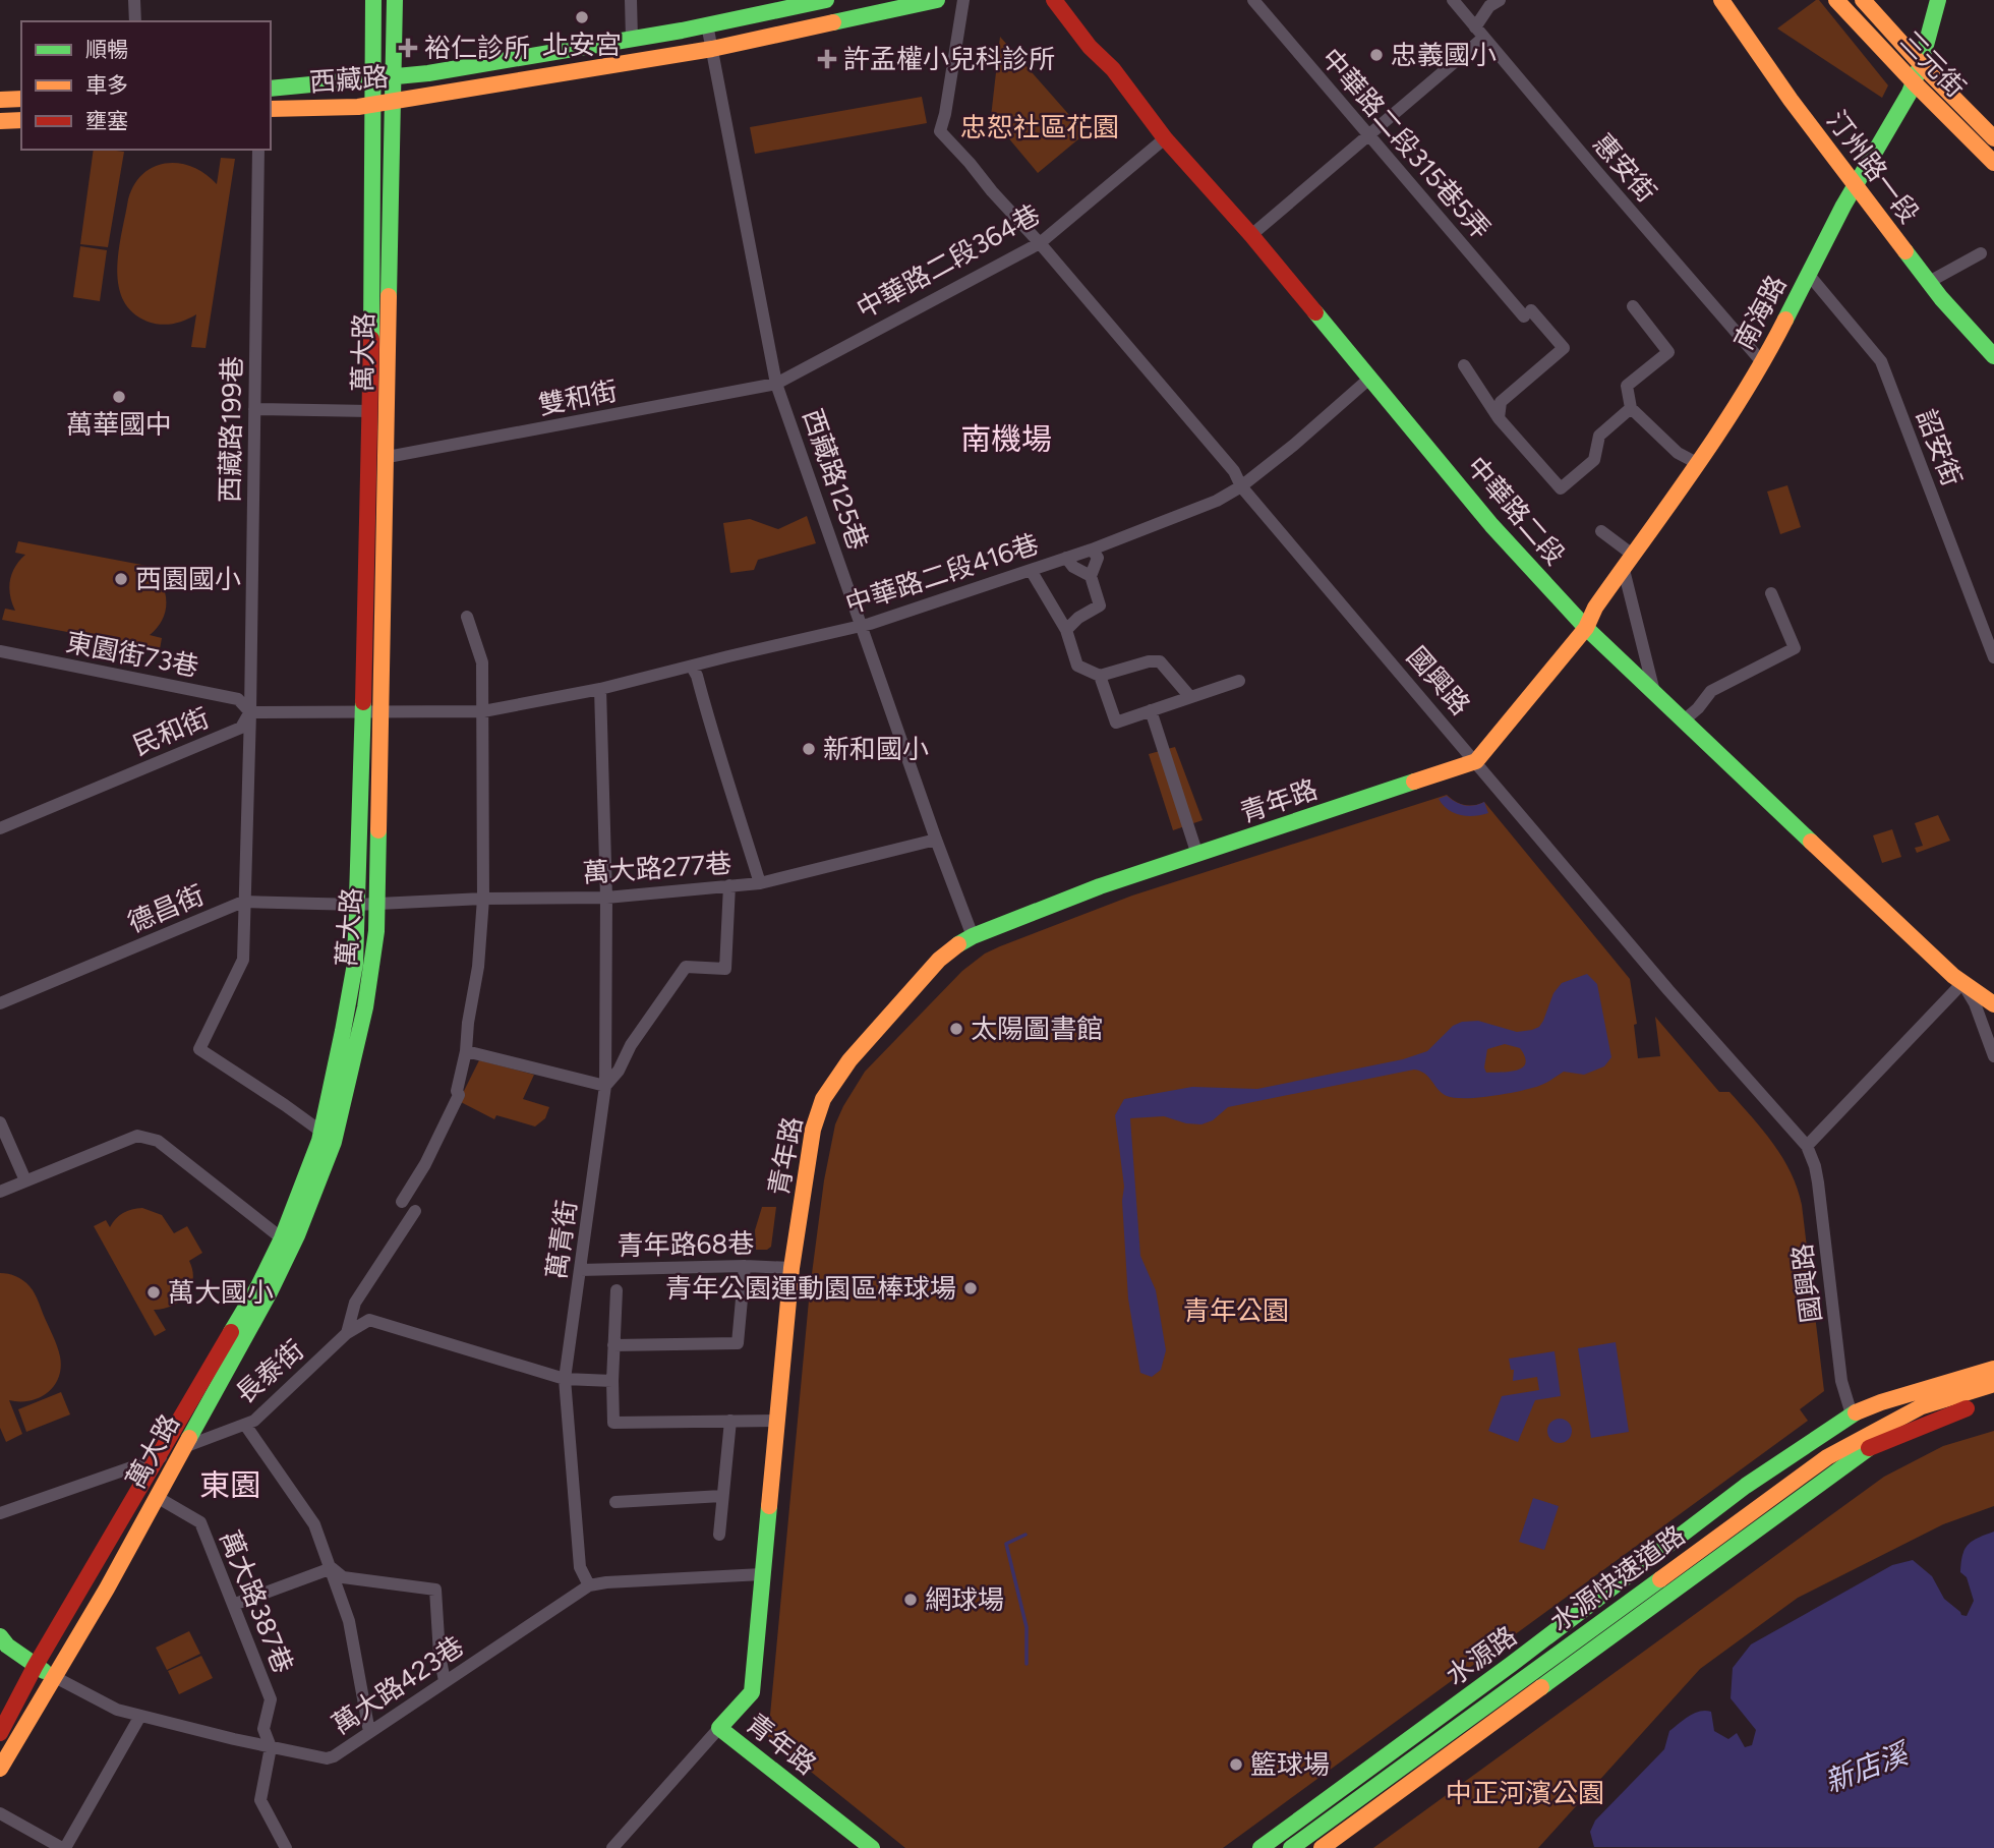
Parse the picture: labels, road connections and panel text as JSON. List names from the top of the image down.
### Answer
{
  "streets": {
    "main road": [
      "三元街",
      "西藏路",
      "汀州路一段",
      "南海路",
      "萬大路",
      "中華路二段",
      "青年路",
      "水源快速道路",
      "水源路"
    ],
    "street": [
      "中華路二段315巷5弄",
      "惠安街",
      "中華路二段364巷",
      "雙和街",
      "西藏路199巷",
      "詔安街",
      "西藏路125巷",
      "中華路二段416巷",
      "東園街73巷",
      "國興路",
      "民和街",
      "萬大路277巷",
      "德昌街",
      "萬青街",
      "青年路68巷",
      "長泰街",
      "萬大路387巷",
      "萬大路423巷"
    ]
  },
  "crossings": [
    ["三元街", "南海路"],
    ["西藏路", "萬大路"],
    ["西藏路", "西藏路125巷"],
    ["汀州路一段", "南海路"],
    ["惠安街", "南海路"],
    ["中華路二段364巷", "雙和街"],
    ["中華路二段364巷", "西藏路125巷"],
    ["中華路二段364巷", "中華路二段"],
    ["中華路二段364巷", "國興路"],
    ["南海路", "詔安街"],
    ["南海路", "中華路二段"],
    ["南海路", "國興路"],
    ["南海路", "青年路"],
    ["萬大路", "雙和街"],
    ["萬大路", "西藏路199巷"],
    ["萬大路", "中華路二段416巷"],
    ["萬大路", "萬大路277巷"],
    ["萬大路", "德昌街"],
    ["萬大路", "長泰街"],
    ["萬大路", "萬大路387巷"],
    ["萬大路", "萬大路423巷"],
    ["雙和街", "西藏路125巷"],
    ["西藏路199巷", "東園街73巷"],
    ["西藏路199巷", "民和街"],
    ["西藏路199巷", "德昌街"],
    ["西藏路125巷", "中華路二段416巷"],
    ["西藏路125巷", "青年路"],
    ["西藏路125巷", "萬大路277巷"],
    ["中華路二段", "中華路二段416巷"],
    ["中華路二段416巷", "國興路"],
    ["中華路二段416巷", "萬青街"],
    ["東園街73巷", "民和街"],
    ["國興路", "青年路"],
    ["國興路", "水源路"],
    ["青年路", "青年路68巷"],
    ["青年路", "萬大路423巷"],
    ["萬大路277巷", "德昌街"],
    ["萬大路277巷", "萬青街"],
    ["萬青街", "青年路68巷"],
    ["萬青街", "長泰街"],
    ["萬青街", "萬大路423巷"],
    ["萬大路387巷", "萬大路423巷"]
  ],
  "districts": ["南機場", "東園"],
  "water": ["新店溪"],
  "parks": ["忠恕社區花園", "青年公園", "中正河濱公園"],
  "places": {
    "other": [
      "北安宮",
      "忠義國小",
      "萬華國中",
      "西園國小",
      "新和國小",
      "太陽圖書館",
      "青年公園運動園區棒球場",
      "萬大國小",
      "網球場",
      "籃球場"
    ],
    "health": ["裕仁診所", "許孟權小兒科診所"]
  },
  "legend": ["順暢", "車多", "壅塞"]
}
